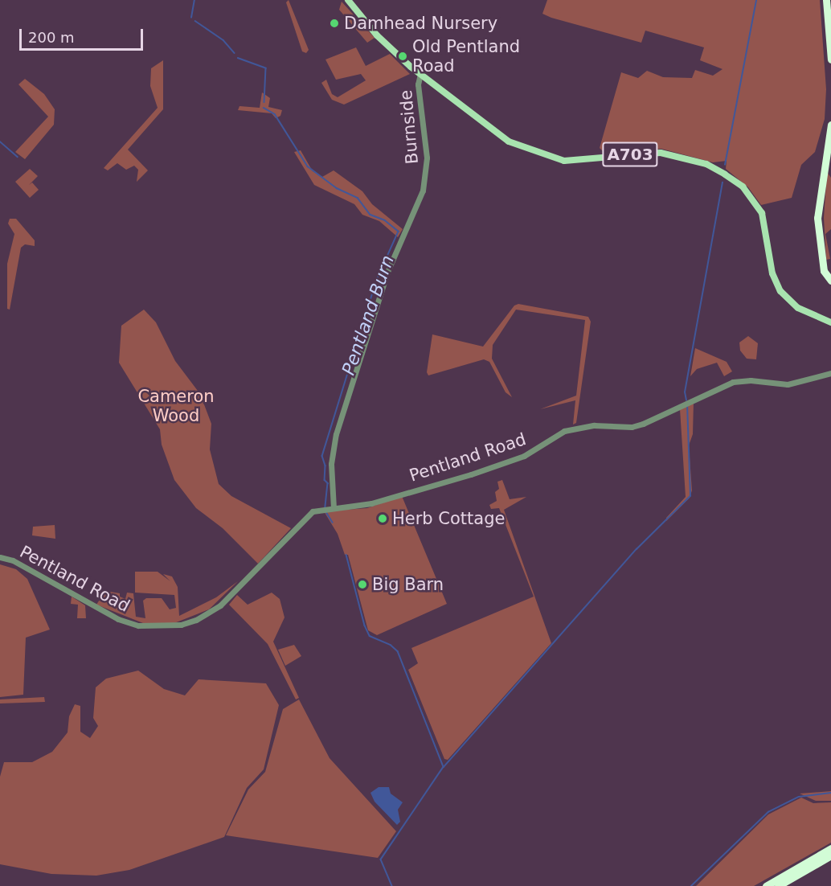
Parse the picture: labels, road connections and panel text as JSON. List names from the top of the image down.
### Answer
{
  "streets": {
    "main road": ["A703"],
    "street": ["Burnside", "Pentland Road"]
  },
  "crossings": [
    ["Burnside", "A703"],
    ["Burnside", "Pentland Road"]
  ],
  "water": ["Pentland Burn"],
  "parks": ["Cameron Wood"],
  "places": [
    "Damhead Nursery",
    "Old Pentland Road",
    "Herb Cottage",
    "Big Barn"
  ],
  "scale_bar": "200 m"
}
